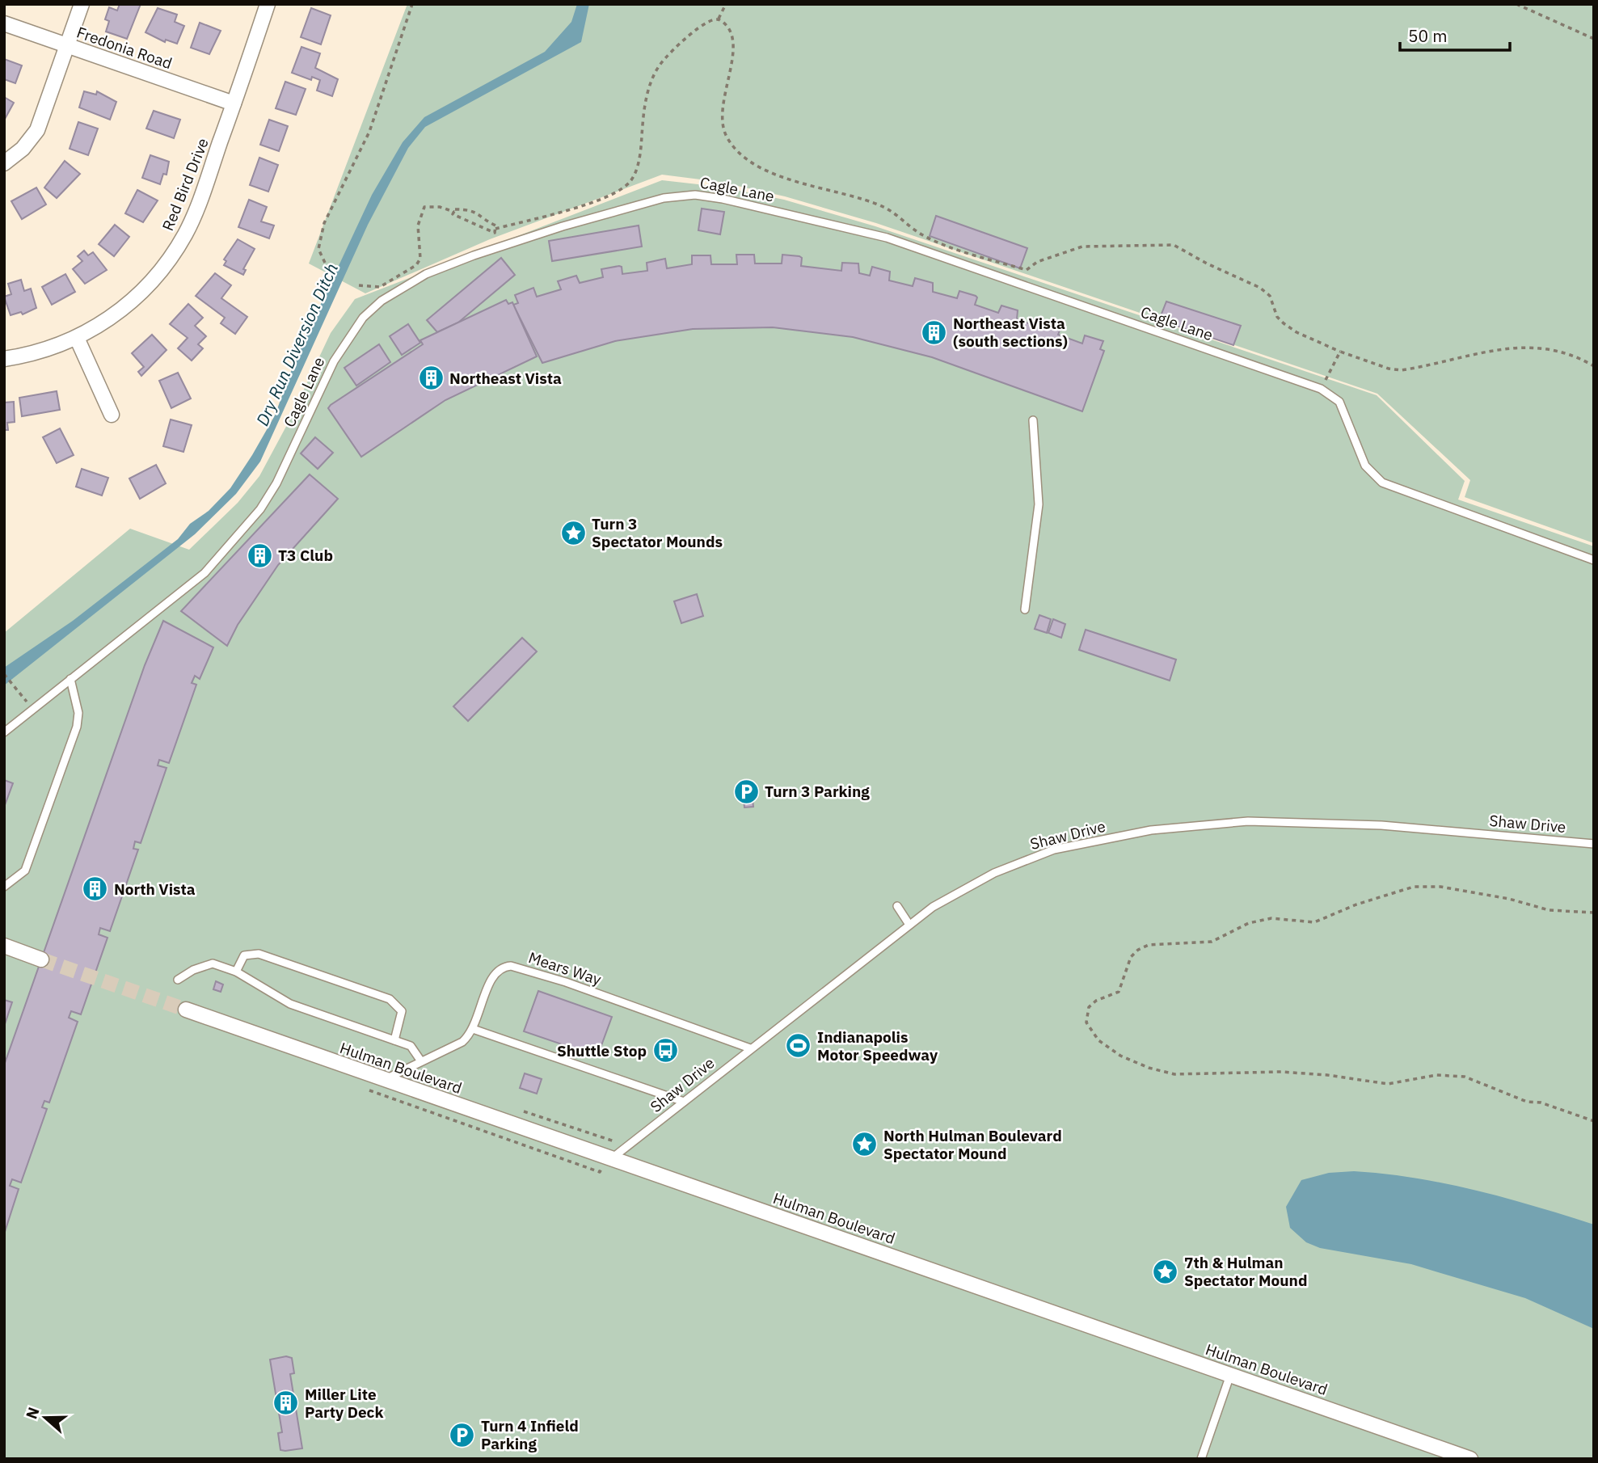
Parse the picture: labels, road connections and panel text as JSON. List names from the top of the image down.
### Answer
{
  "streets": {
    "street": ["Fredonia Road", "Red Bird Drive", "Hulman Boulevard"],
    "lane": ["Cagle Lane", "Shaw Drive", "Mears Way"]
  },
  "crossings": [
    ["Fredonia Road", "Red Bird Drive"],
    ["Shaw Drive", "Mears Way"],
    ["Shaw Drive", "Hulman Boulevard"],
    ["Mears Way", "Hulman Boulevard"]
  ],
  "water": ["Dry Run Diversion Ditch"],
  "places": {
    "building": [
      "Northeast Vista (south sections)",
      "Northeast Vista",
      "T3 Club",
      "North Vista",
      "Miller Lite Party Deck"
    ],
    "place": ["Turn 3 Spectator Mounds", "North Hulman Boulevard Spectator Mound", "7th & Hulman Spectator Mound"],
    "parking": ["Turn 3 Parking", "Turn 4 Infield Parking"],
    "sports": ["Indianapolis Motor Speedway"],
    "bus stop": ["Shuttle Stop"]
  },
  "scale_bar": "50 m",
  "north": "left"
}
